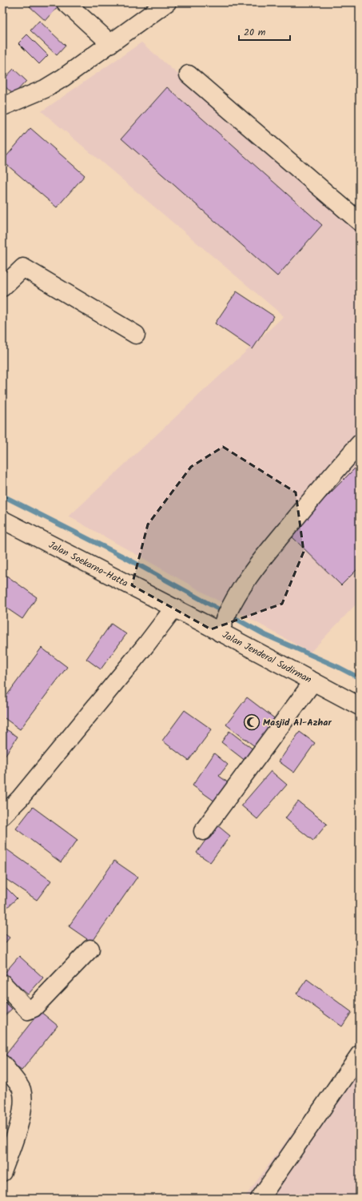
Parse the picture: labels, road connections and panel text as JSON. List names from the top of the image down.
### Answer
{
  "streets": {
    "street": ["Jalan Soekarno-Hatta", "Jalan Jenderal Sudirman"]
  },
  "crossings": [
    ["Jalan Soekarno-Hatta", "Jalan Jenderal Sudirman"]
  ],
  "places": {
    "mosque": ["Masjid Al-Azhar"]
  },
  "scale_bar": "20 m"
}
